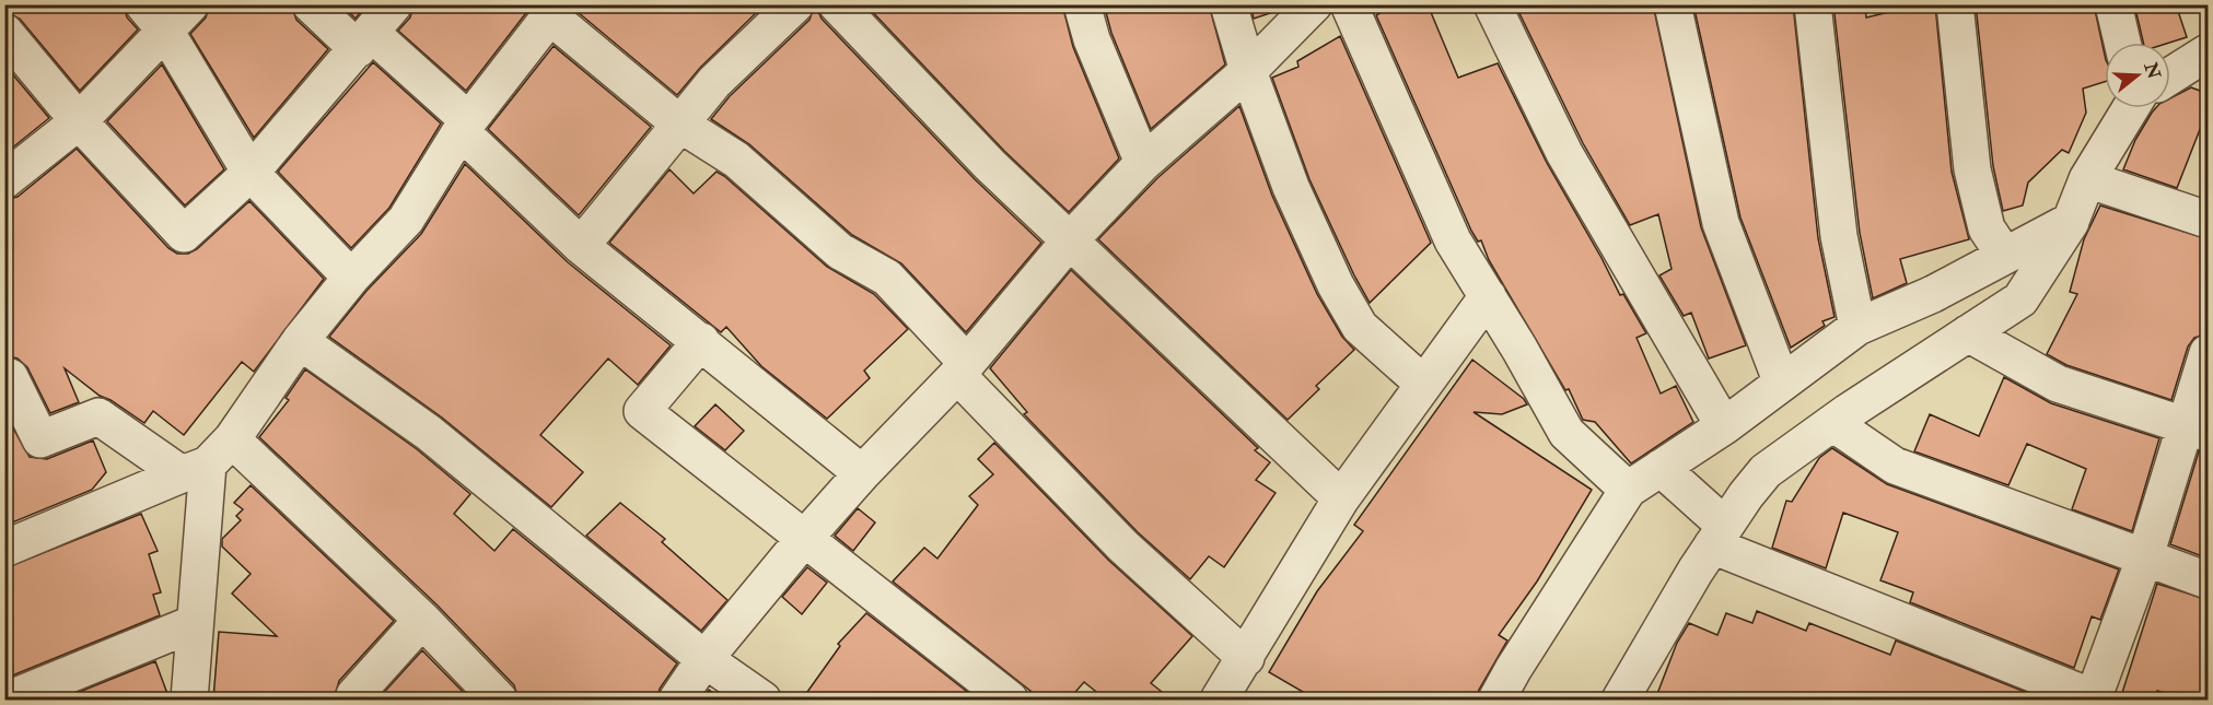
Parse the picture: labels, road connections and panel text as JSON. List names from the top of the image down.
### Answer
{
  "north": "right"
}
